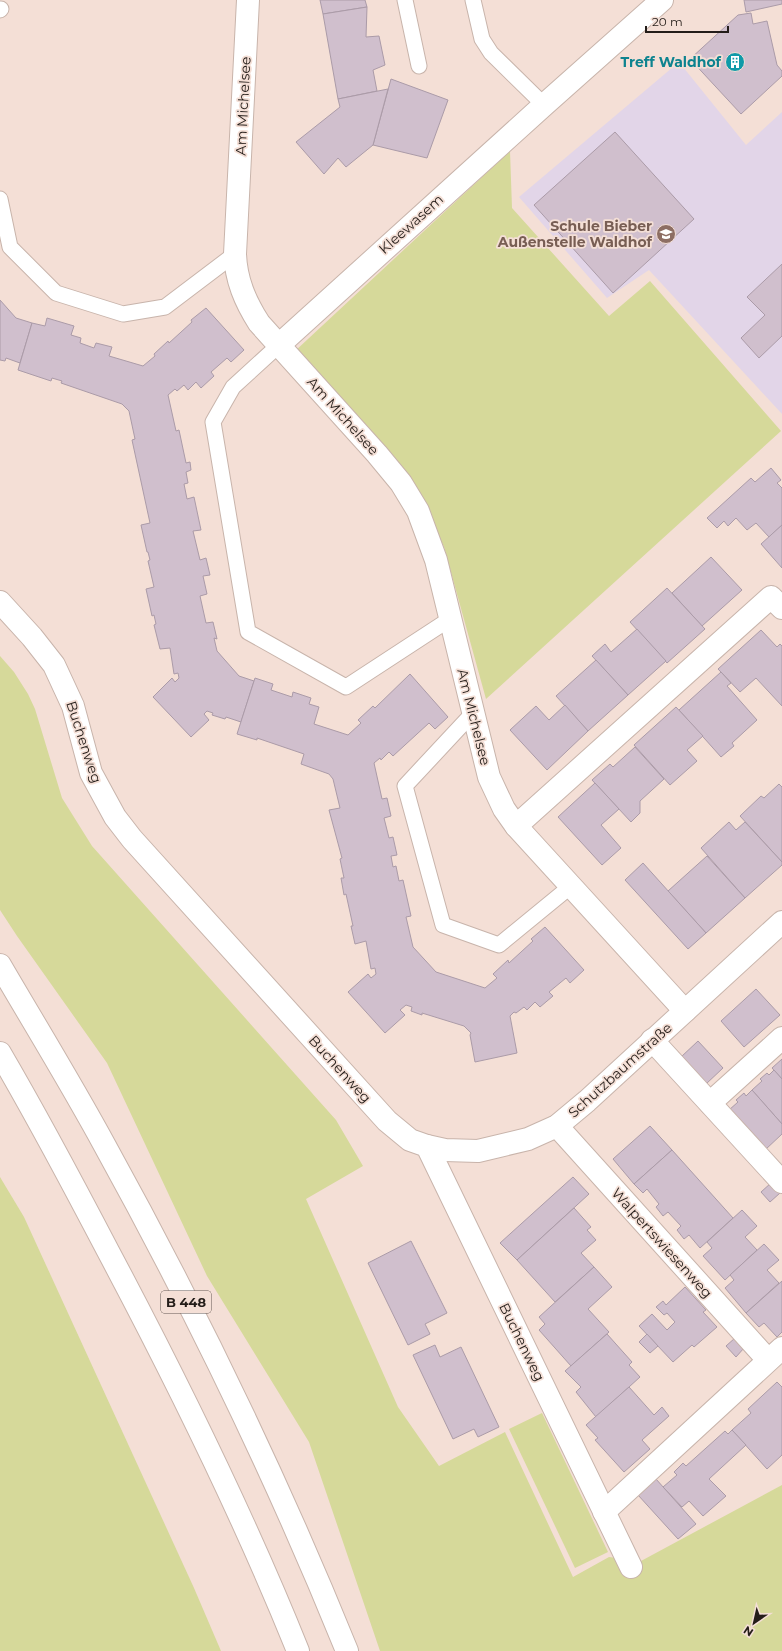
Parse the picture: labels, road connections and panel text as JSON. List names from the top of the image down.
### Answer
{
  "streets": {
    "street": [
      "Am Michelsee",
      "Kleewasem",
      "Buchenweg",
      "Schutzbaumstraße",
      "Walpertswiesenweg",
      "B 448"
    ]
  },
  "crossings": [
    ["Am Michelsee", "Kleewasem"],
    ["Am Michelsee", "Schutzbaumstraße"],
    ["Buchenweg", "Schutzbaumstraße"],
    ["Buchenweg", "Walpertswiesenweg"],
    ["Schutzbaumstraße", "Walpertswiesenweg"]
  ],
  "places": {
    "building": ["Treff Waldhof"],
    "school or university": ["Schule Bieber Außenstelle Waldhof"]
  },
  "scale_bar": "20 m",
  "north": "bottom left"
}
